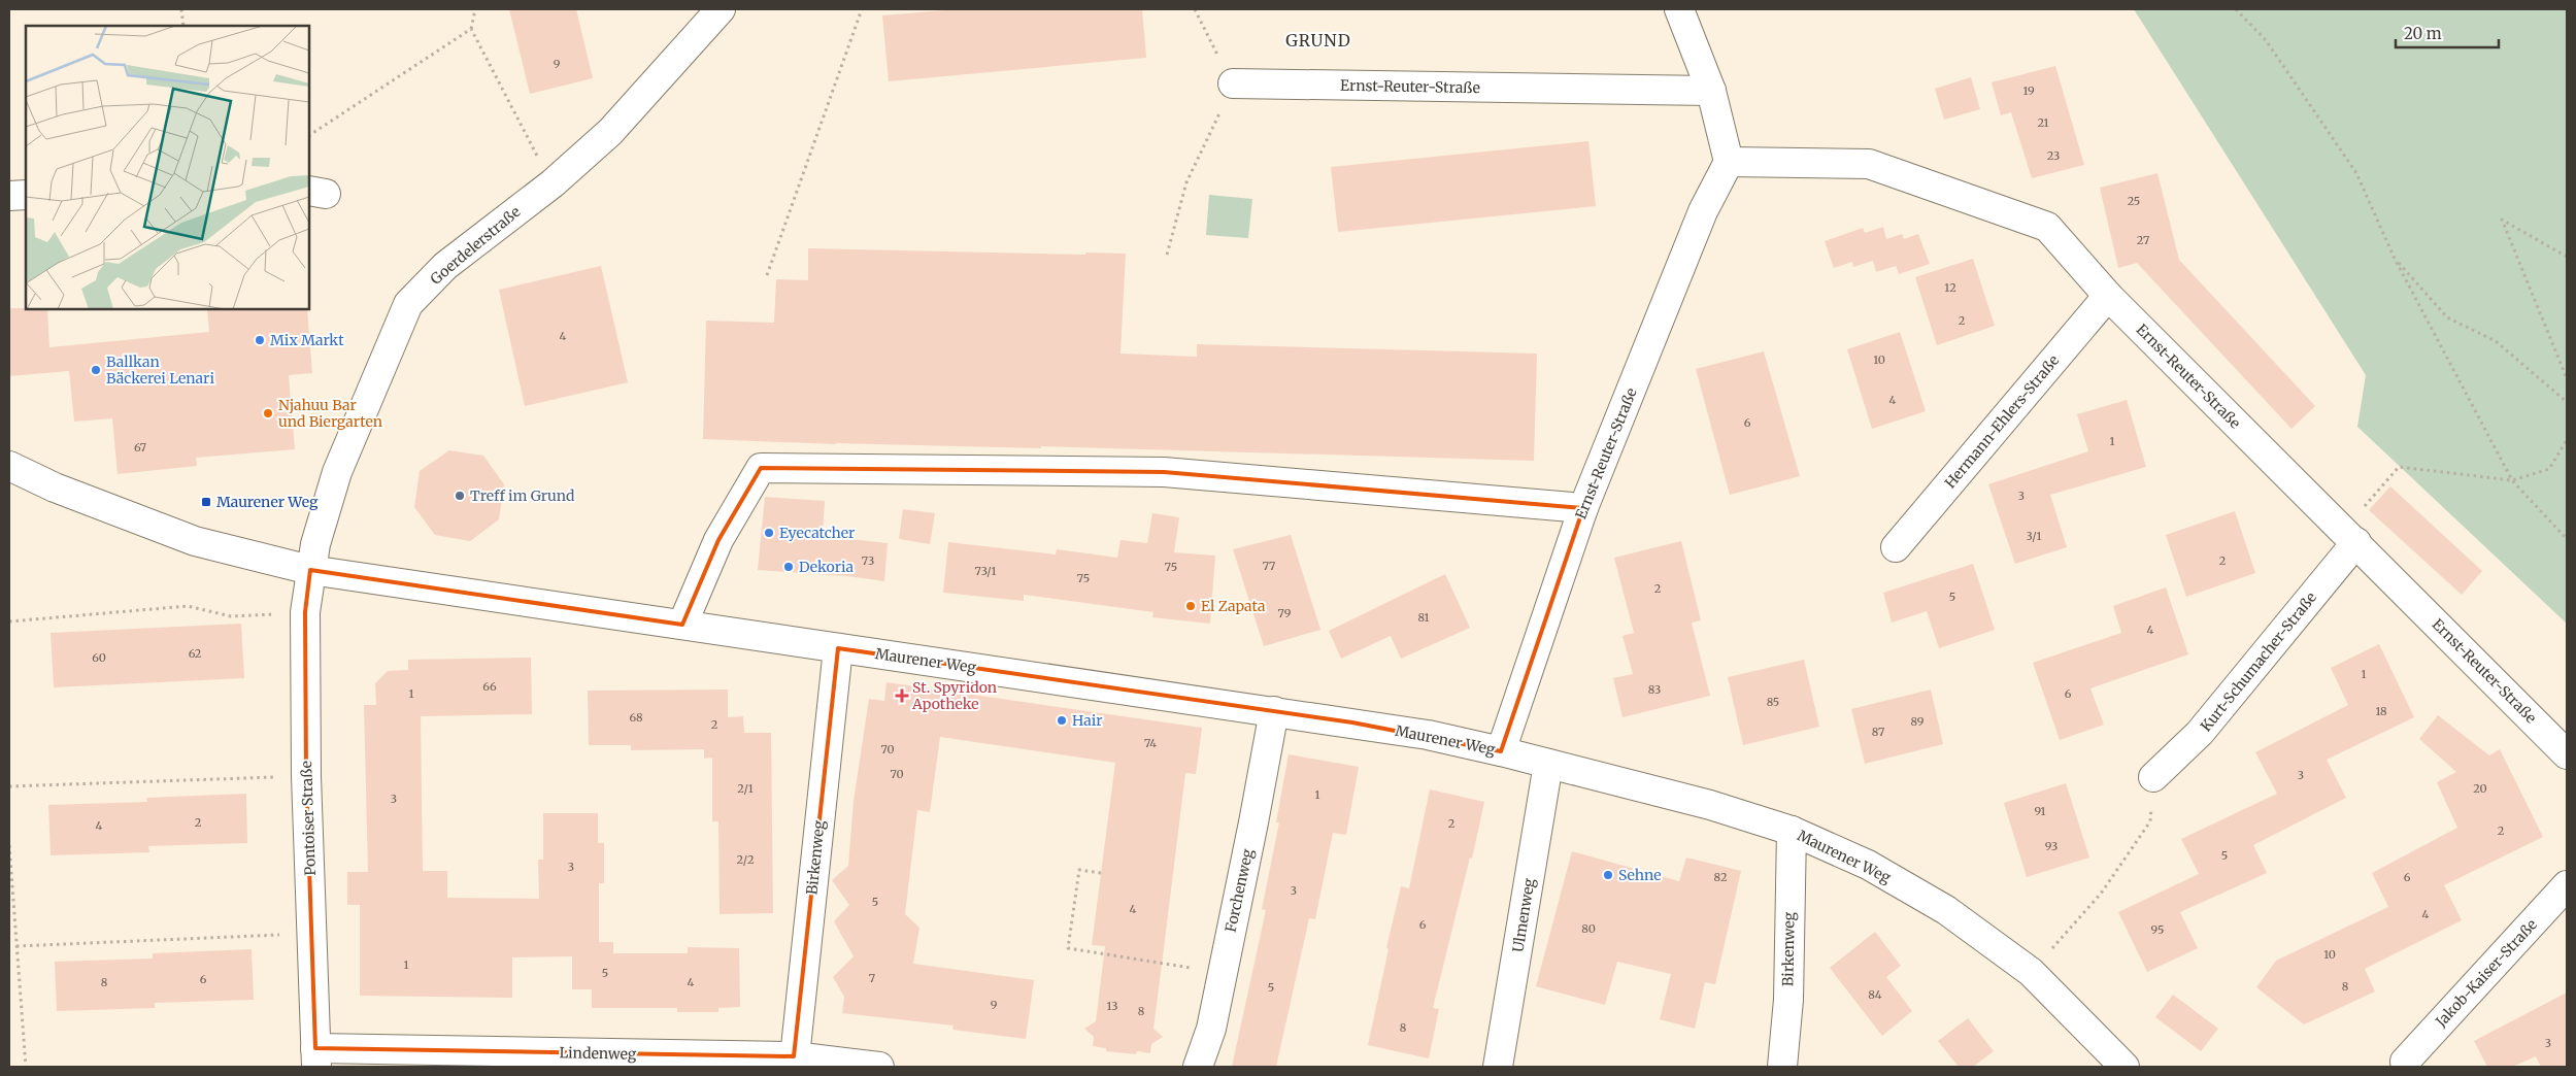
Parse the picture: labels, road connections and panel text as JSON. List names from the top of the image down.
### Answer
{
  "streets": {
    "street": [
      "Ernst-Reuter-Straße",
      "Goerdelerstraße",
      "Hermann-Ehlers-Straße",
      "Maurener Weg",
      "Kurt-Schumacher-Straße",
      "Pontoiser Straße",
      "Birkenweg",
      "Forchenweg",
      "Ulmenweg",
      "Jakob-Kaiser-Straße",
      "Lindenweg"
    ]
  },
  "crossings": [
    ["Ernst-Reuter-Straße", "Hermann-Ehlers-Straße"],
    ["Ernst-Reuter-Straße", "Maurener Weg"],
    ["Ernst-Reuter-Straße", "Kurt-Schumacher-Straße"],
    ["Goerdelerstraße", "Maurener Weg"],
    ["Goerdelerstraße", "Pontoiser Straße"],
    ["Maurener Weg", "Pontoiser Straße"],
    ["Maurener Weg", "Birkenweg"],
    ["Maurener Weg", "Forchenweg"],
    ["Maurener Weg", "Ulmenweg"],
    ["Pontoiser Straße", "Lindenweg"],
    ["Birkenweg", "Lindenweg"]
  ],
  "districts": ["GRUND"],
  "places": {
    "other": [
      "Mix Markt",
      "Ballkan Bäckerei Lenari",
      "Njahuu Bar und Biergarten",
      "Treff im Grund",
      "Eyecatcher",
      "Dekoria",
      "El Zapata",
      "Hair",
      "Sehne"
    ],
    "transit": ["Maurener Weg"],
    "health": ["St. Spyridon Apotheke"]
  },
  "house_numbers": [
    "9",
    "19",
    "21",
    "23",
    "25",
    "27",
    "12",
    "2",
    "4",
    "10",
    "4",
    "6",
    "1",
    "67",
    "3",
    "3/1",
    "73",
    "2",
    "77",
    "75",
    "73/1",
    "75",
    "2",
    "5",
    "79",
    "81",
    "4",
    "62",
    "60",
    "1",
    "66",
    "83",
    "1",
    "6",
    "85",
    "18",
    "68",
    "89",
    "2",
    "87",
    "74",
    "70",
    "70",
    "3",
    "2/1",
    "20",
    "1",
    "3",
    "91",
    "2",
    "2",
    "4",
    "2",
    "93",
    "5",
    "2/2",
    "3",
    "82",
    "6",
    "3",
    "5",
    "4",
    "4",
    "6",
    "80",
    "95",
    "10",
    "1",
    "5",
    "7",
    "6",
    "8",
    "4",
    "8",
    "5",
    "84",
    "9",
    "13",
    "8",
    "8",
    "3"
  ],
  "scale_bar": "20 m"
}
